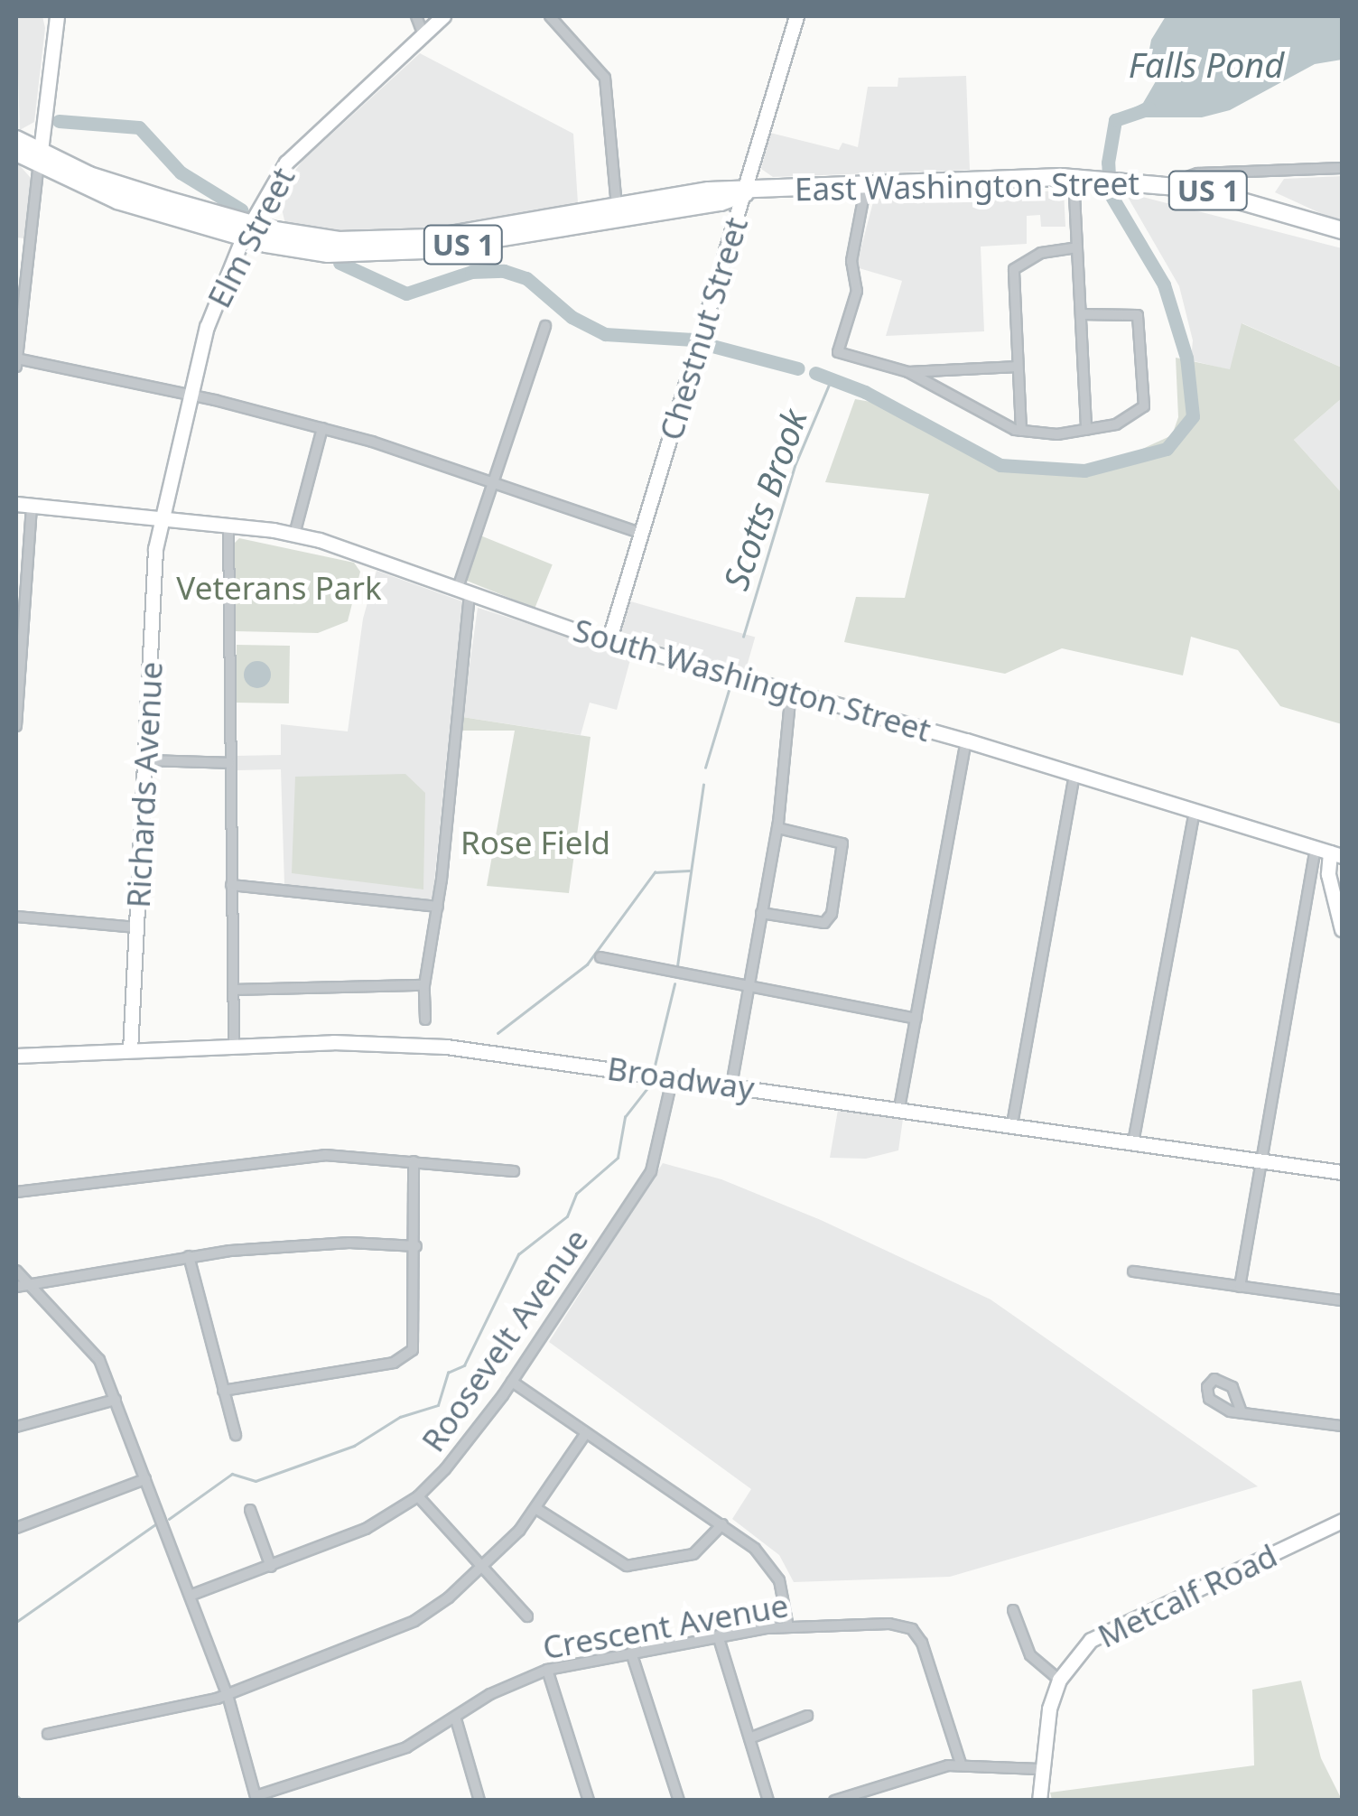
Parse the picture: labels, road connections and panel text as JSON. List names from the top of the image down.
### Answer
{
  "streets": {
    "main road": ["East Washington Street", "US 1"],
    "street": [
      "Elm Street",
      "Chestnut Street",
      "South Washington Street",
      "Richards Avenue",
      "Broadway",
      "Roosevelt Avenue",
      "Metcalf Road",
      "Crescent Avenue"
    ]
  },
  "crossings": [
    ["East Washington Street", "Elm Street"],
    ["East Washington Street", "Chestnut Street"],
    ["Elm Street", "South Washington Street"],
    ["Elm Street", "Richards Avenue"],
    ["Chestnut Street", "South Washington Street"],
    ["South Washington Street", "Richards Avenue"],
    ["Richards Avenue", "Broadway"],
    ["Broadway", "Roosevelt Avenue"]
  ],
  "water": ["Falls Pond", "Scotts Brook"],
  "parks": ["Veterans Park", "Rose Field"]
}
